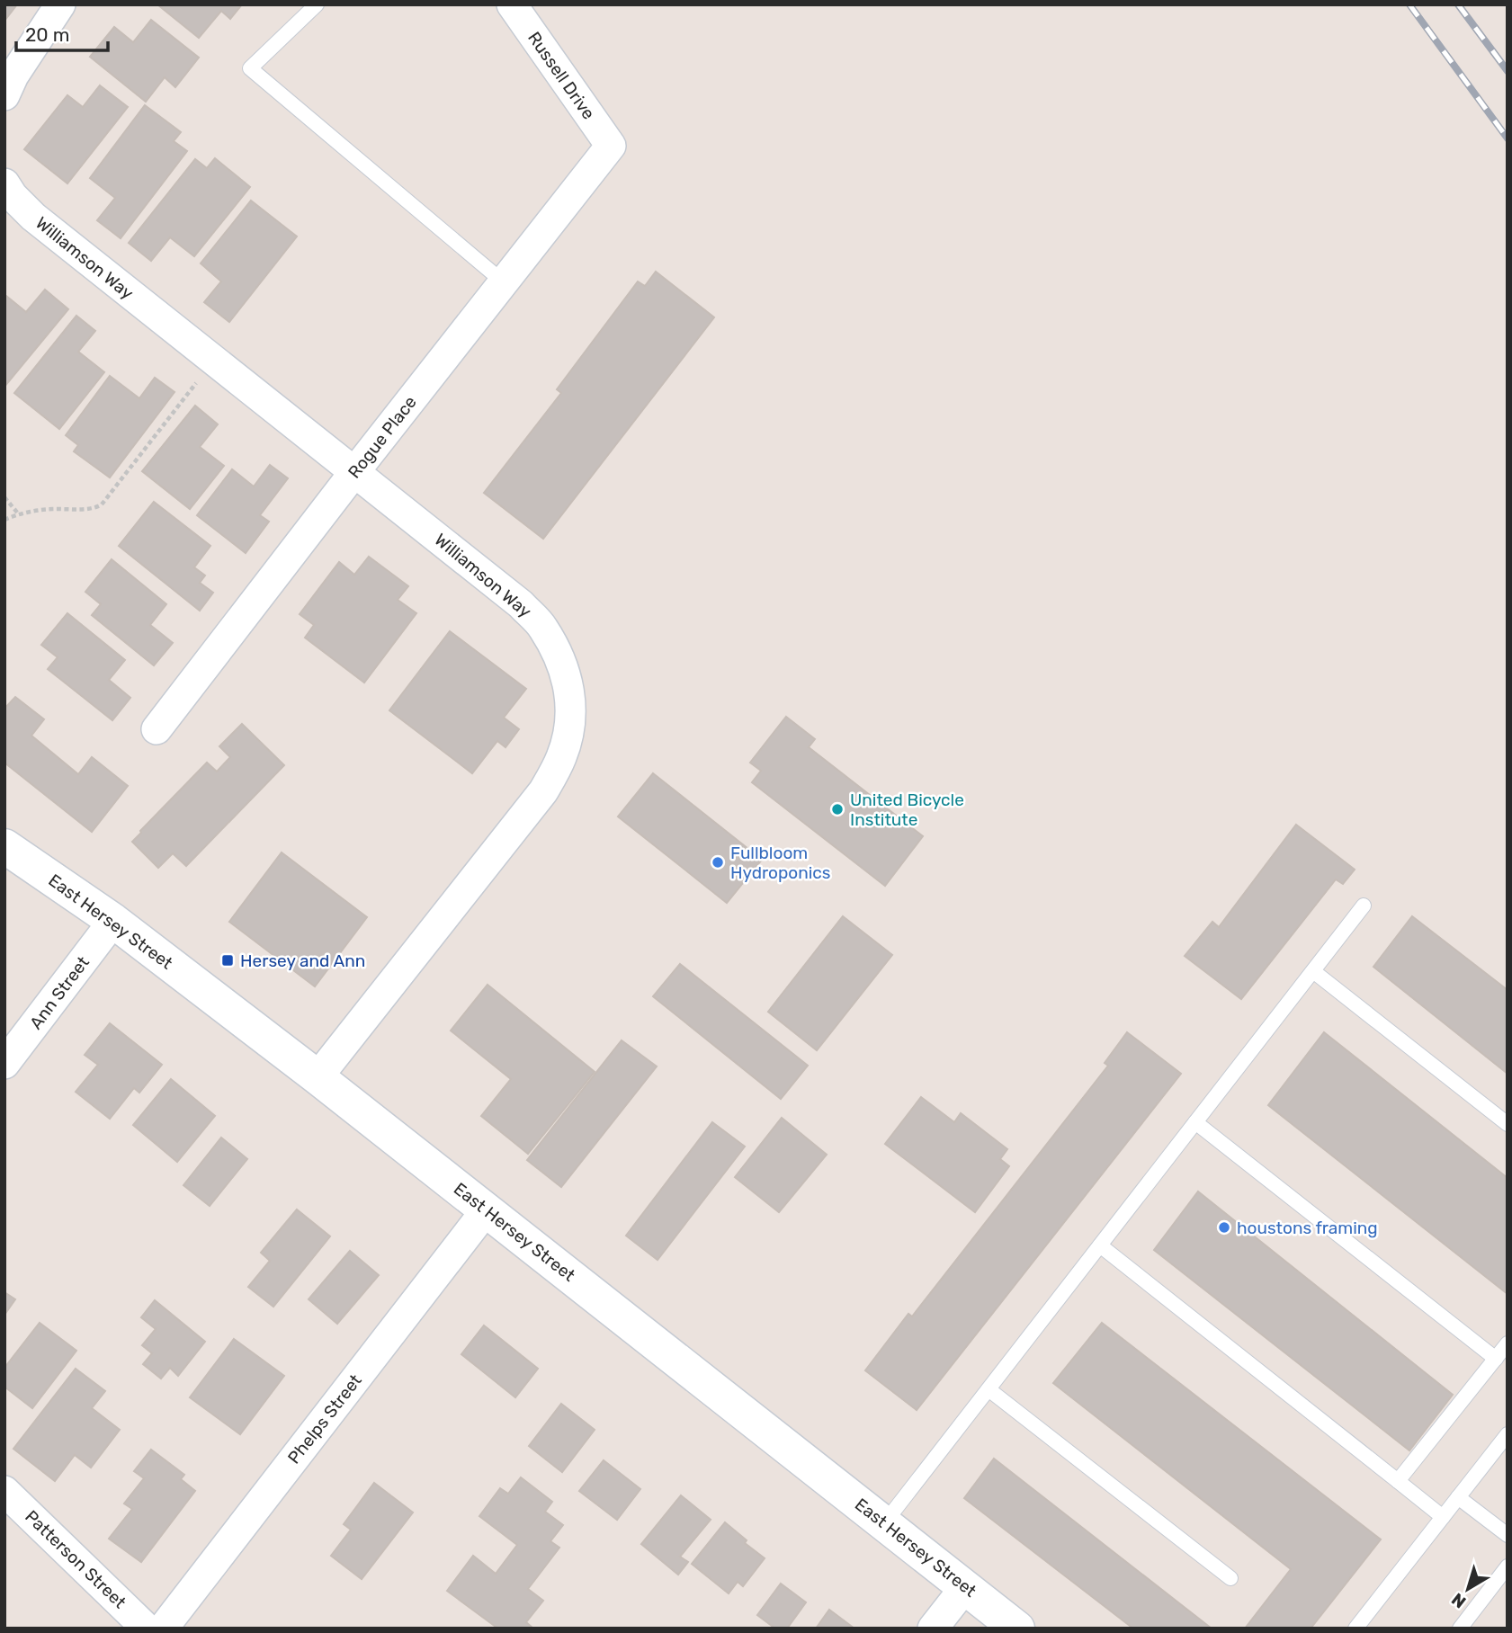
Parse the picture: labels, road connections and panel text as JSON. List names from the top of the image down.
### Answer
{
  "streets": {
    "street": [
      "Russell Drive",
      "Williamson Way",
      "Rogue Place",
      "East Hersey Street",
      "Ann Street",
      "Phelps Street",
      "Patterson Street"
    ]
  },
  "crossings": [
    ["Russell Drive", "Rogue Place"],
    ["Williamson Way", "Rogue Place"],
    ["Williamson Way", "East Hersey Street"],
    ["East Hersey Street", "Ann Street"],
    ["East Hersey Street", "Phelps Street"]
  ],
  "places": {
    "other": ["United Bicycle Institute", "Fullbloom Hydroponics", "houstons framing"],
    "transit": ["Hersey and Ann"]
  },
  "scale_bar": "20 m",
  "north": "bottom left"
}
